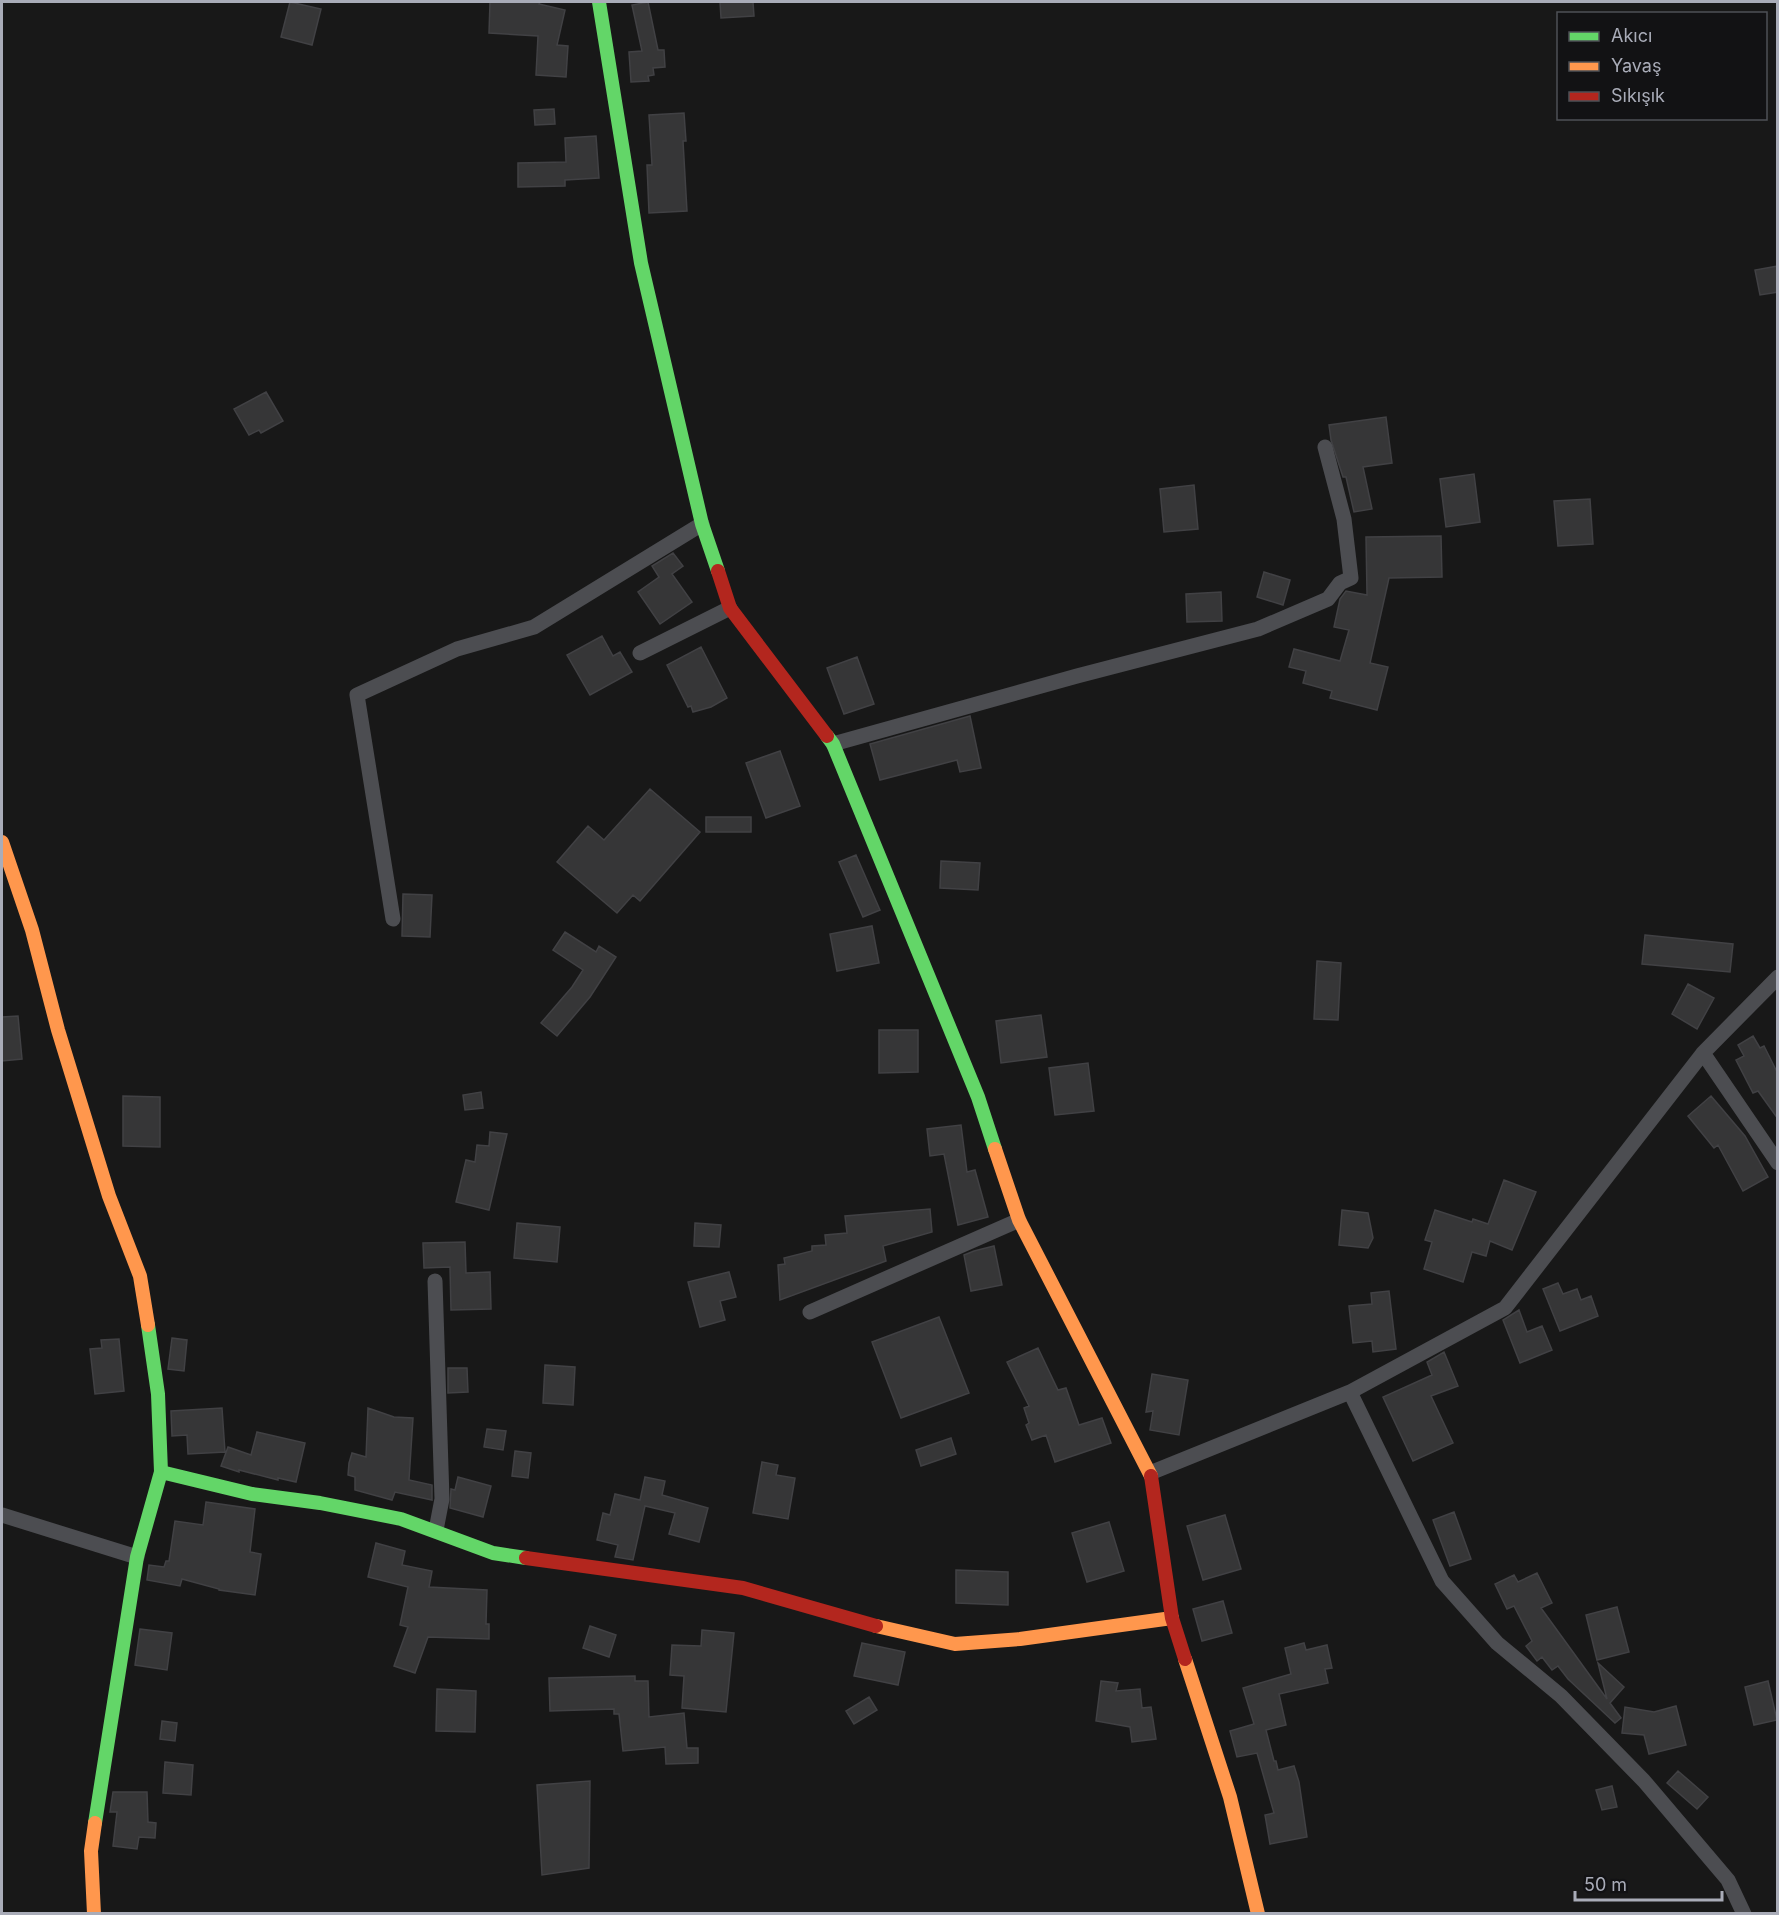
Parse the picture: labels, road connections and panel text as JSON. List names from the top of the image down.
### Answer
{
  "legend": ["Akıcı", "Yavaş", "Sıkışık"],
  "scale_bar": "50 m"
}
